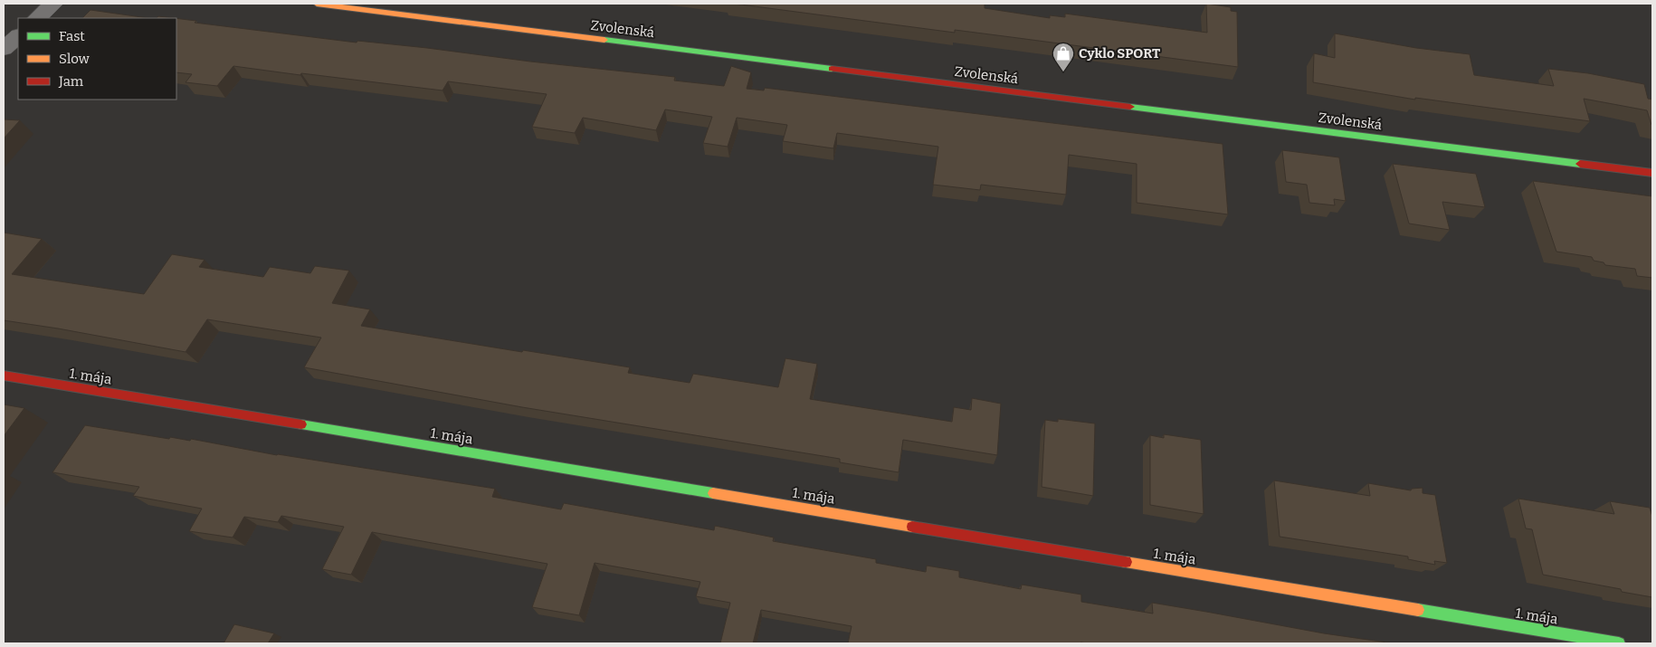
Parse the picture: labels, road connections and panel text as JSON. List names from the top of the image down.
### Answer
{
  "streets": {
    "street": ["Zvolenská", "1. mája"]
  },
  "places": {
    "shop": ["Cyklo SPORT"]
  },
  "legend": ["Fast", "Slow", "Jam"]
}
